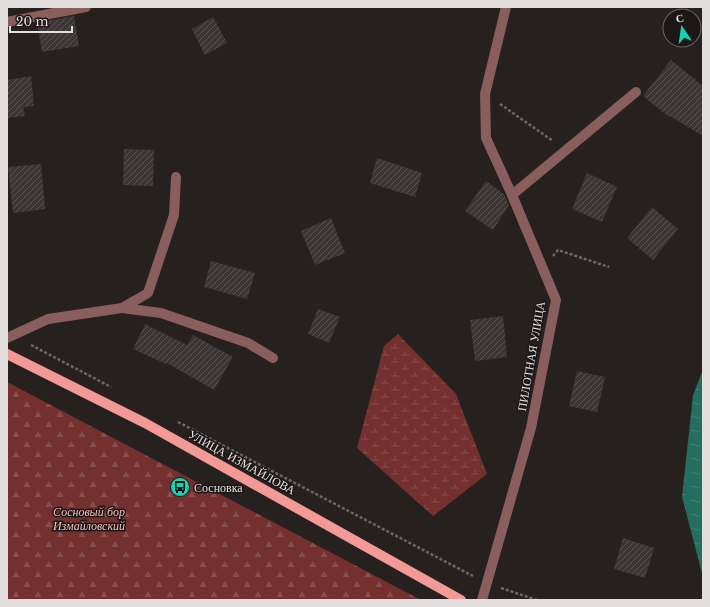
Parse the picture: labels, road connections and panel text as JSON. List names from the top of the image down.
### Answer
{
  "streets": {
    "main road": ["УЛИЦА ИЗМАЙЛОВА"],
    "street": ["ПИЛОТНАЯ УЛИЦА"]
  },
  "parks": ["Сосновый бор Измайловский"],
  "places": {
    "bus stop": ["Сосновка"]
  },
  "scale_bar": "20 m",
  "north": "top"
}
